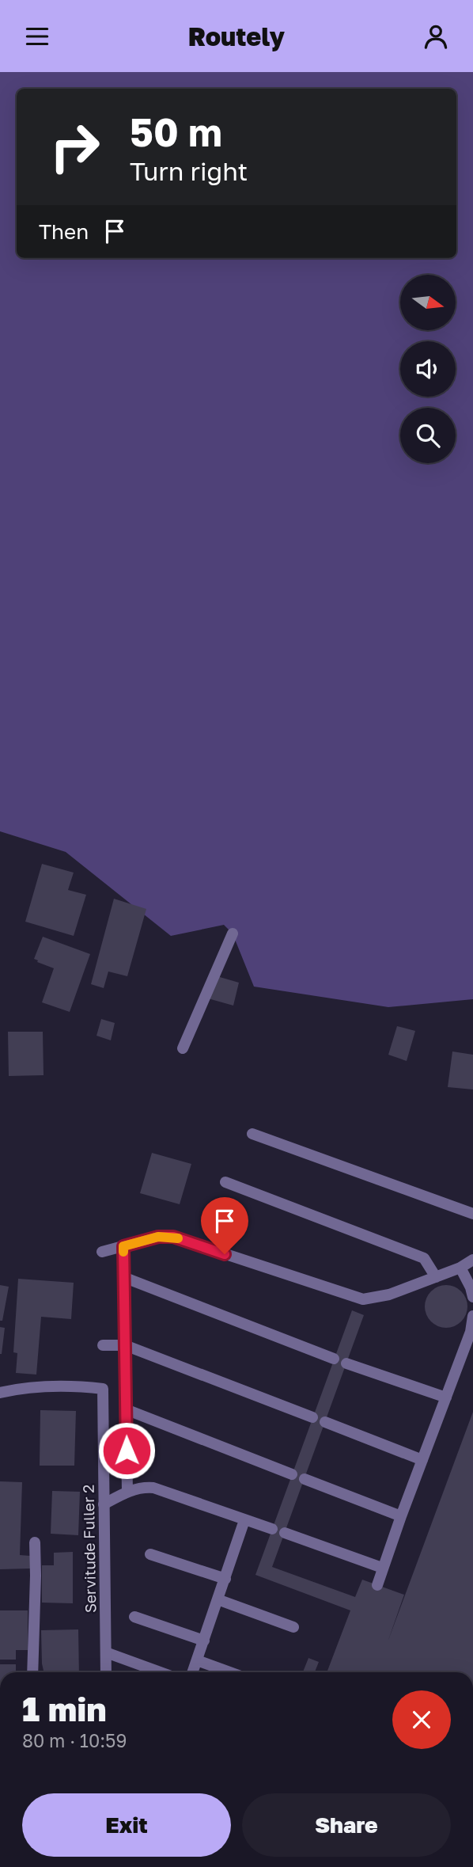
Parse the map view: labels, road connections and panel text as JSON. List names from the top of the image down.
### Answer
{
  "streets": {
    "street": ["Servitude Fuller 2"]
  },
  "north": "right",
  "page": {
    "header": "Routely",
    "turn": ["50 m", "Turn right"],
    "then": "Then",
    "heading": ["1 min", "80 m · 10:59"],
    "buttons": ["Exit", "Share"]
  }
}
